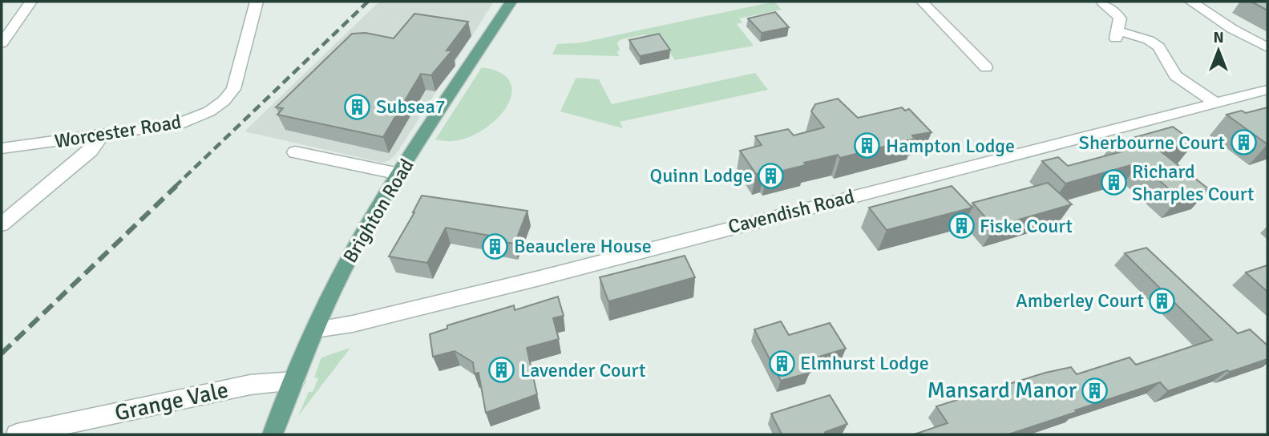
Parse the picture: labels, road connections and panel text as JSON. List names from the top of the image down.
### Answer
{
  "streets": {
    "main road": ["Brighton Road"],
    "street": ["Worcester Road", "Cavendish Road", "Grange Vale"]
  },
  "crossings": [
    ["Brighton Road", "Cavendish Road"],
    ["Brighton Road", "Grange Vale"]
  ],
  "places": {
    "building": [
      "Subsea7",
      "Sherbourne Court",
      "Hampton Lodge",
      "Quinn Lodge",
      "Richard Sharples Court",
      "Fiske Court",
      "Beauclere House",
      "Amberley Court",
      "Elmhurst Lodge",
      "Lavender Court",
      "Mansard Manor"
    ]
  },
  "north": "top"
}
